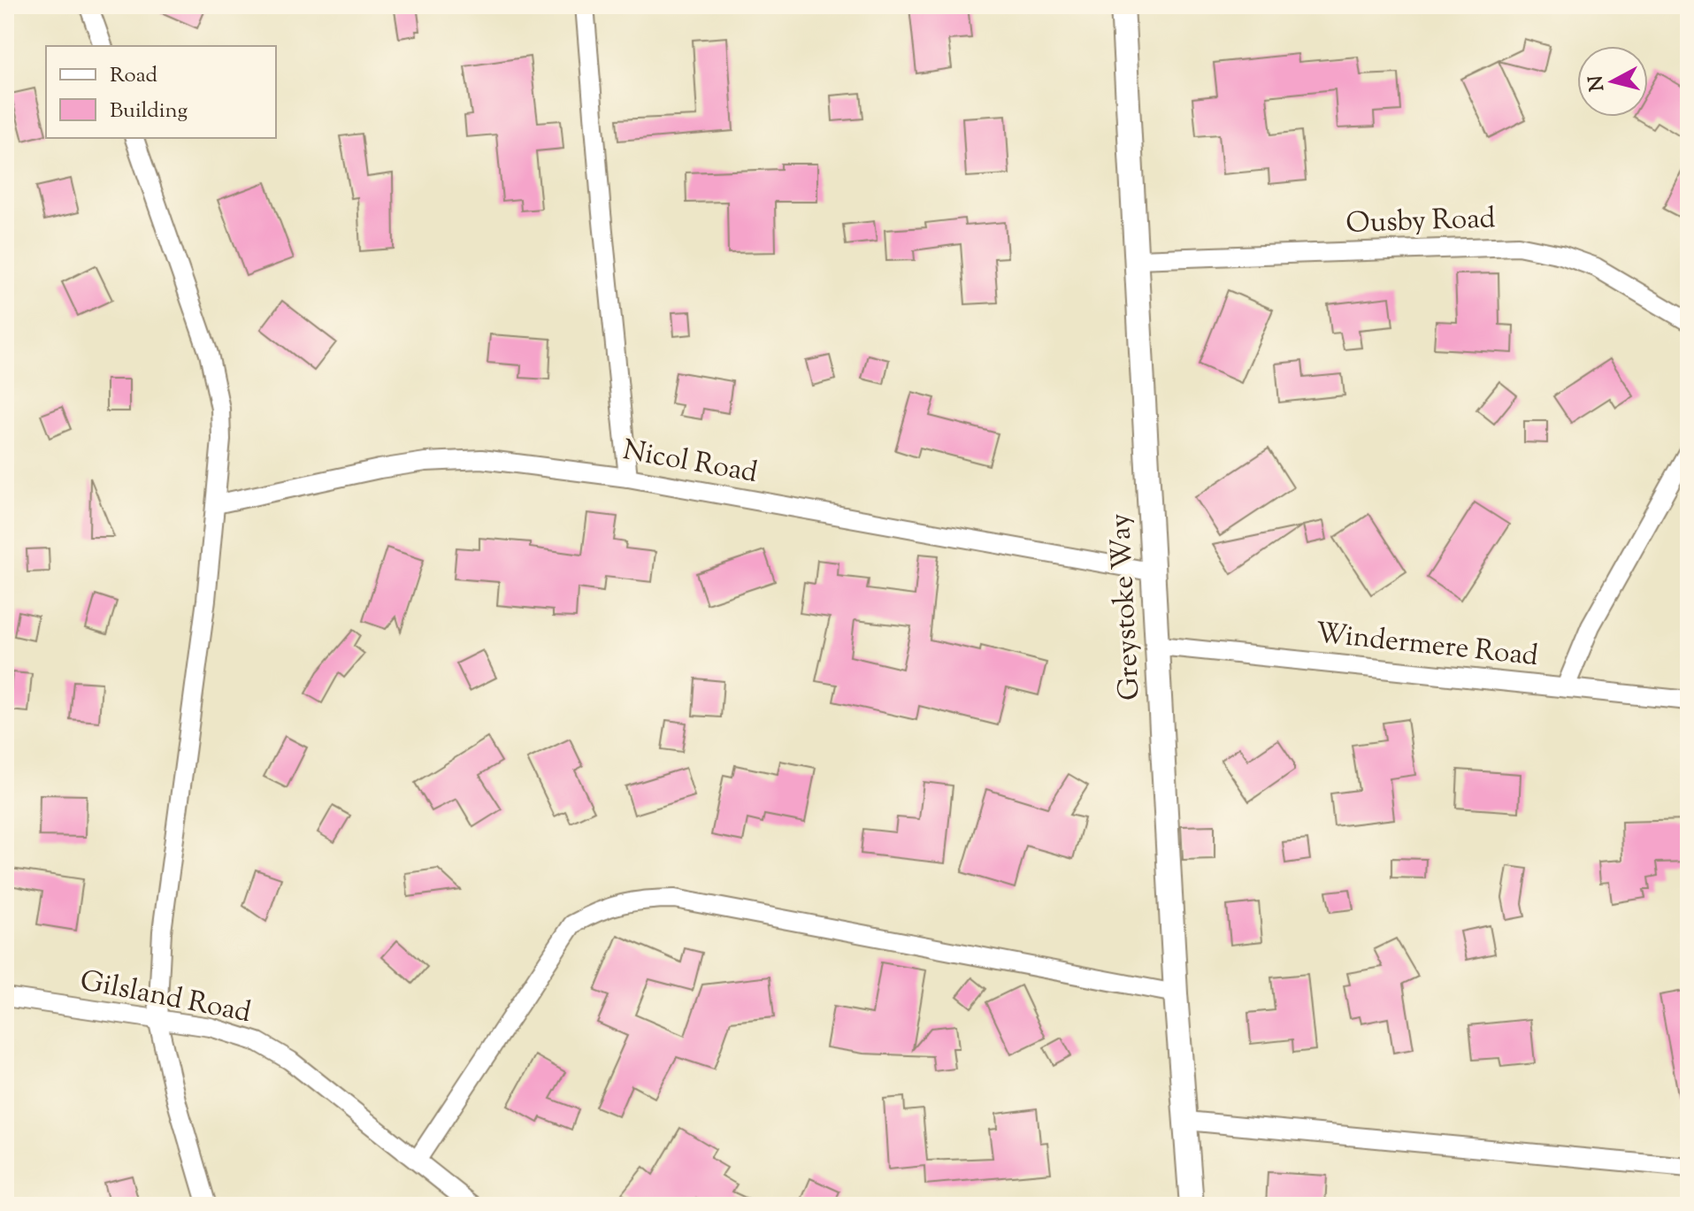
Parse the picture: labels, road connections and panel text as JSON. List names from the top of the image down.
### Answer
{
  "streets": {
    "street": [
      "Ousby Road",
      "Nicol Road",
      "Greystoke Way",
      "Windermere Road",
      "Gilsland Road"
    ]
  },
  "crossings": [
    ["Ousby Road", "Greystoke Way"],
    ["Nicol Road", "Greystoke Way"],
    ["Greystoke Way", "Windermere Road"]
  ],
  "legend": ["Road", "Building"],
  "north": "left"
}
